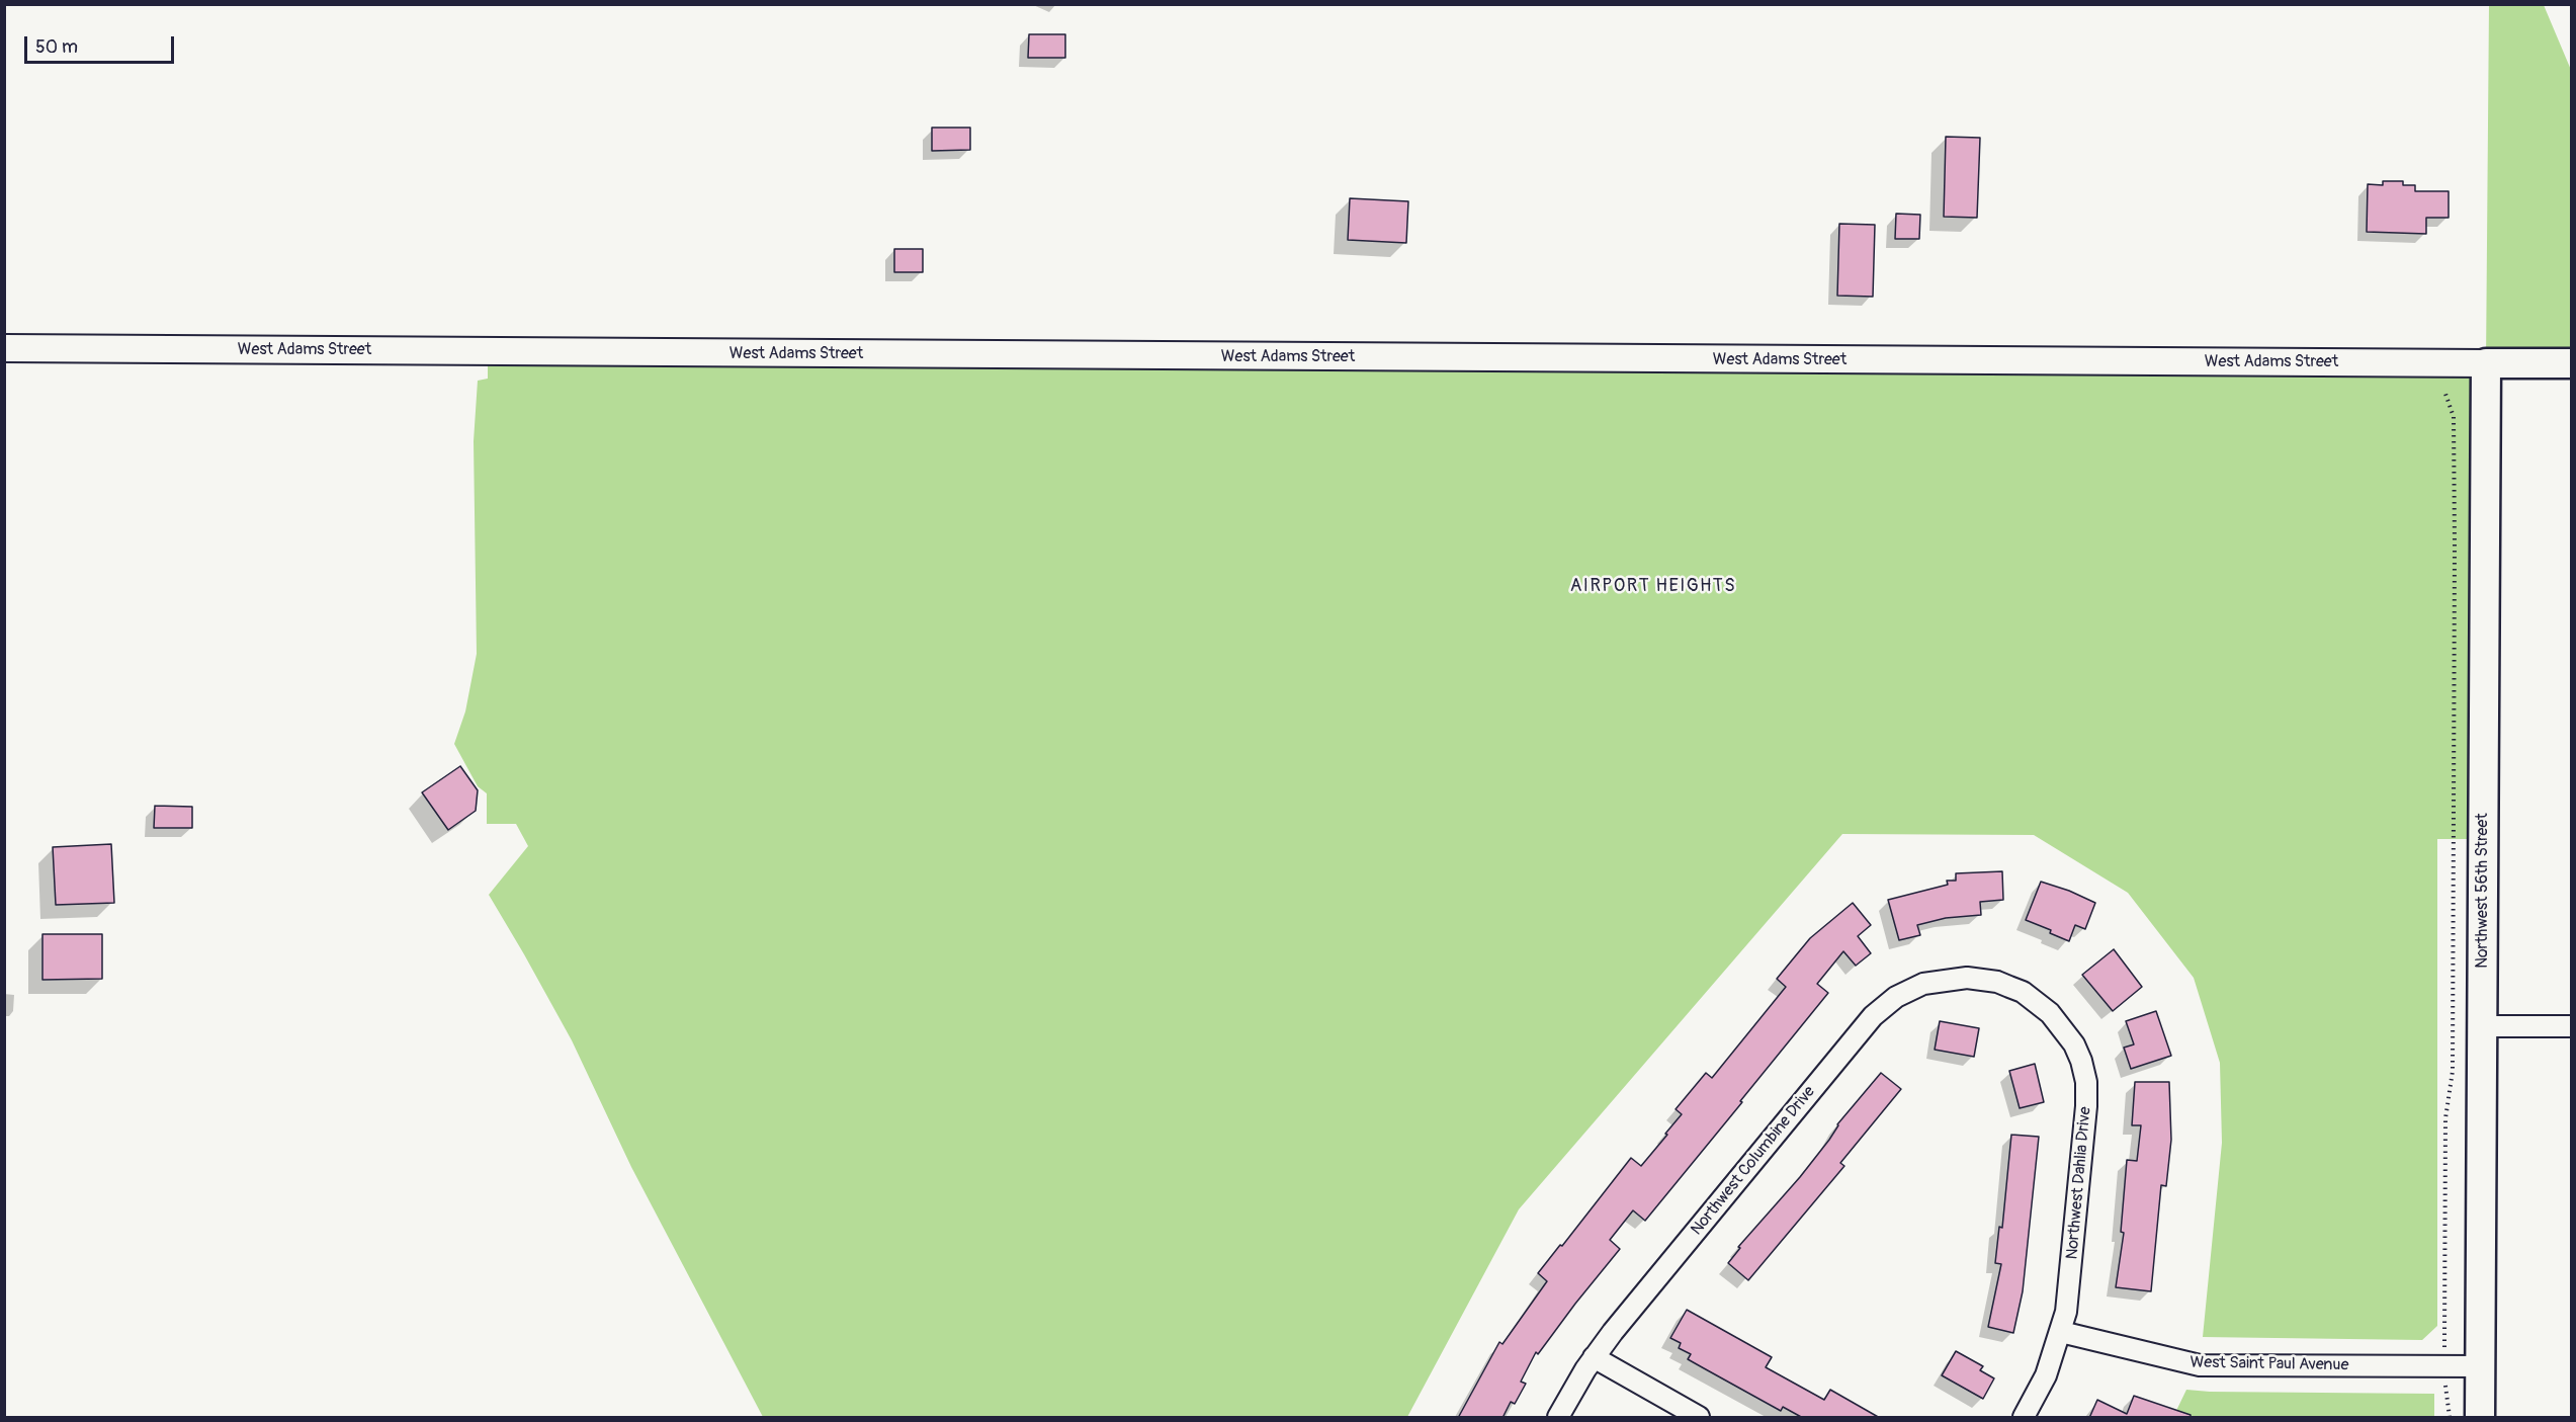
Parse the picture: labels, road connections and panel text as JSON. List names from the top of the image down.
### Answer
{
  "streets": {
    "main road": ["West Adams Street", "Northwest 56th Street"],
    "street": ["Northwest Columbine Drive", "Northwest Dahlia Drive", "West Saint Paul Avenue"]
  },
  "crossings": [
    ["West Adams Street", "Northwest 56th Street"],
    ["Northwest 56th Street", "West Saint Paul Avenue"],
    ["Northwest Columbine Drive", "Northwest Dahlia Drive"],
    ["Northwest Dahlia Drive", "West Saint Paul Avenue"]
  ],
  "districts": ["AIRPORT HEIGHTS"],
  "scale_bar": "50 m"
}
